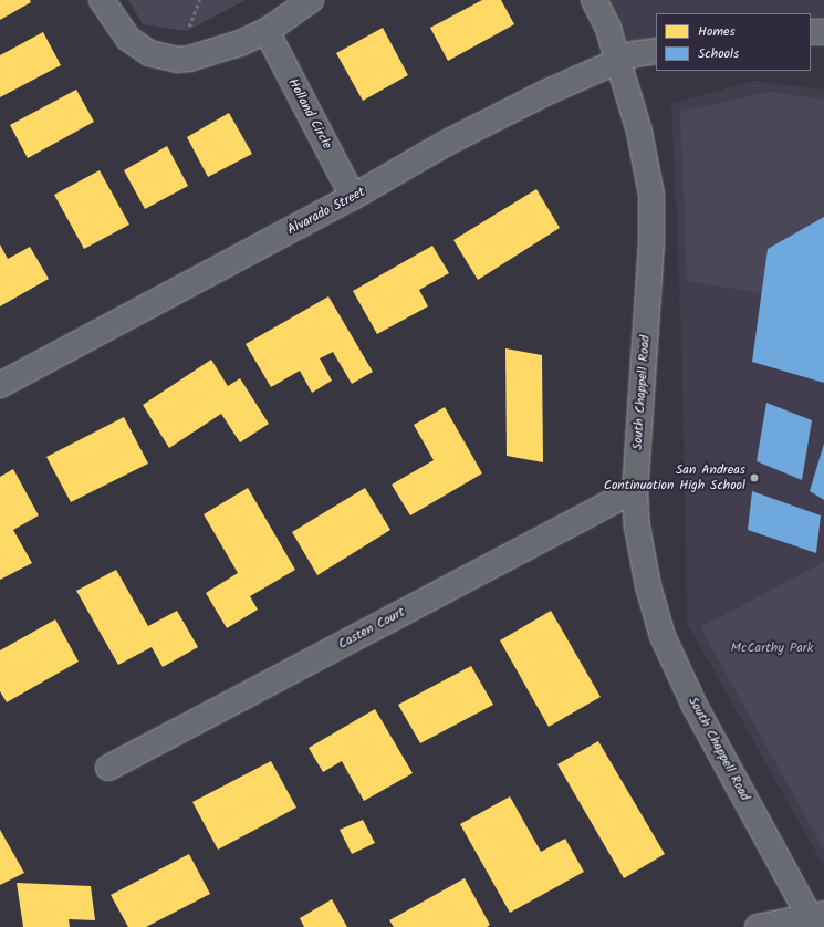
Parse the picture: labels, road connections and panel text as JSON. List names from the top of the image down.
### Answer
{
  "streets": {
    "street": [
      "Holland Circle",
      "Alvarado Street",
      "South Chappell Road",
      "Casten Court"
    ]
  },
  "crossings": [
    ["Holland Circle", "Alvarado Street"],
    ["Alvarado Street", "South Chappell Road"],
    ["South Chappell Road", "Casten Court"]
  ],
  "parks": ["McCarthy Park"],
  "places": ["San Andreas Continuation High School"],
  "legend": ["Homes", "Schools"]
}
